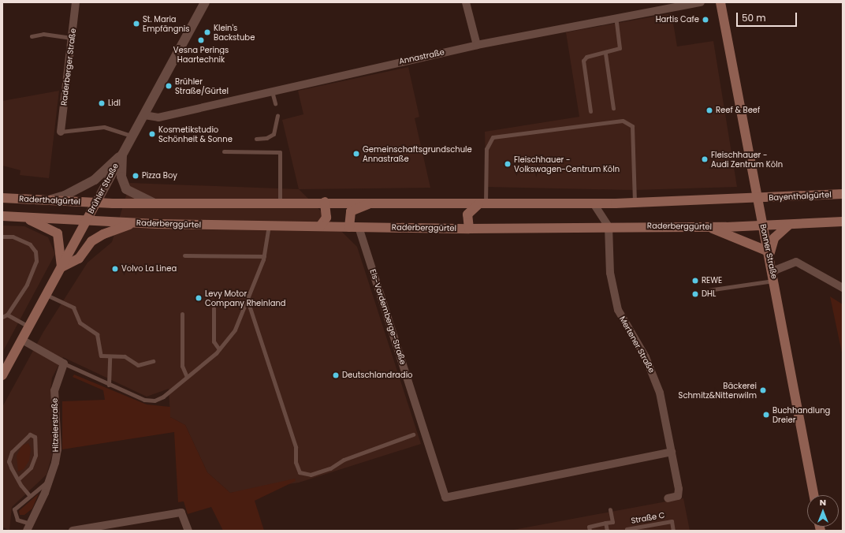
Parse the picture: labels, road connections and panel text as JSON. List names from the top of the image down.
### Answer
{
  "streets": {
    "main road": [
      "Brühler Straße",
      "Bayenthalgürtel",
      "Raderthalgürtel",
      "Raderberggürtel",
      "Bonner Straße"
    ],
    "street": [
      "Annastraße",
      "Raderberger Straße",
      "Els-Vordemberge-Straße",
      "Mertener Straße",
      "Hitzelerstraße"
    ],
    "lane": ["Straße C"]
  },
  "crossings": [
    ["Annastraße", "Brühler Straße"],
    ["Brühler Straße", "Raderthalgürtel"],
    ["Brühler Straße", "Raderberggürtel"],
    ["Bayenthalgürtel", "Bonner Straße"],
    ["Raderberggürtel", "Bonner Straße"],
    ["Raderberggürtel", "Els-Vordemberge-Straße"],
    ["Raderberggürtel", "Mertener Straße"],
    ["Els-Vordemberge-Straße", "Mertener Straße"]
  ],
  "places": [
    "Hartis Cafe",
    "St. Maria Empfängnis",
    "Klein's Backstube",
    "Vesna Perings Haartechnik",
    "Brühler Straße/Gürtel",
    "Lidl",
    "Reef & Beef",
    "Kosmetikstudio Schönheit & Sonne",
    "Gemeinschaftsgrundschule Annastraße",
    "Fleischhauer - Audi Zentrum Köln",
    "Fleischhauer - Volkswagen-Centrum Köln",
    "Pizza Boy",
    "Volvo La Linea",
    "REWE",
    "DHL",
    "Levy Motor Company Rheinland",
    "Deutschlandradio",
    "Bäckerei Schmitz&Nittenwilm",
    "Buchhandlung Dreier"
  ],
  "scale_bar": "50 m",
  "north": "top"
}
